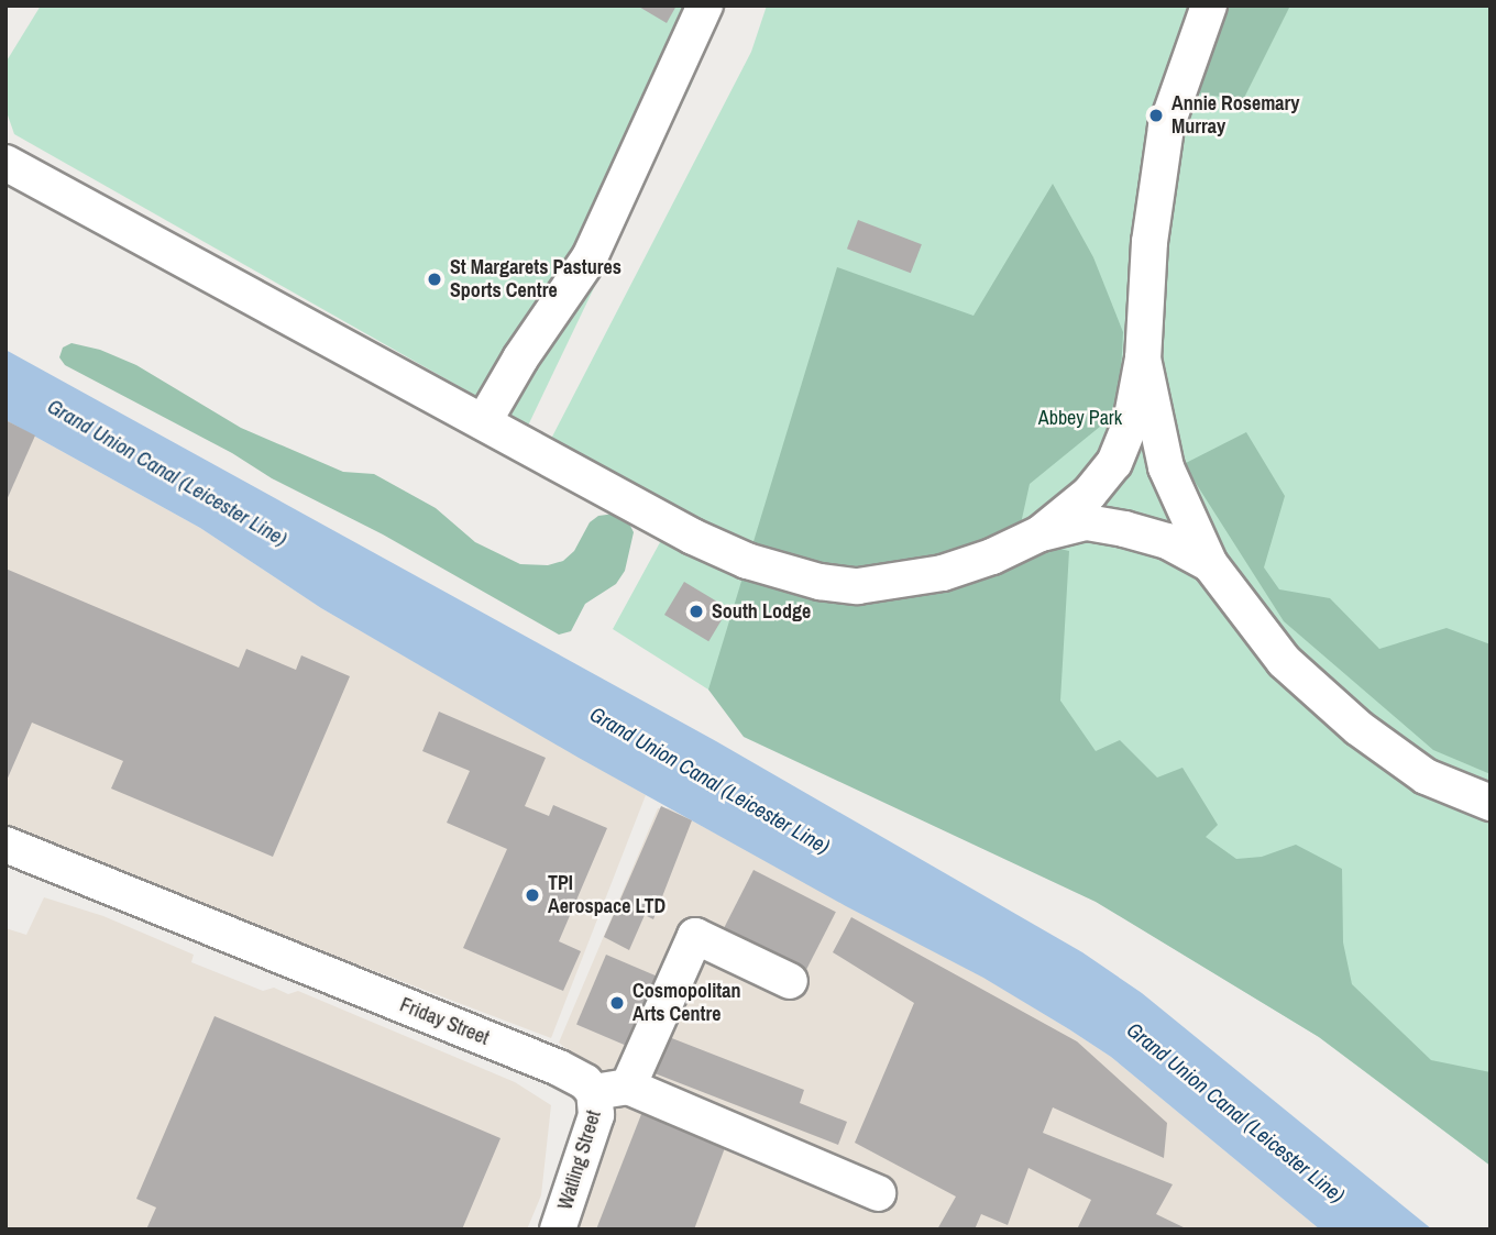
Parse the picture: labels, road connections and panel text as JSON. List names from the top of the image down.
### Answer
{
  "streets": {
    "street": ["Friday Street", "Watling Street"]
  },
  "crossings": [
    ["Friday Street", "Watling Street"]
  ],
  "water": ["Grand Union Canal (Leicester Line)"],
  "parks": ["Abbey Park"],
  "places": [
    "Annie Rosemary Murray",
    "St Margarets Pastures Sports Centre",
    "South Lodge",
    "TPI Aerospace LTD",
    "Cosmopolitan Arts Centre"
  ]
}
